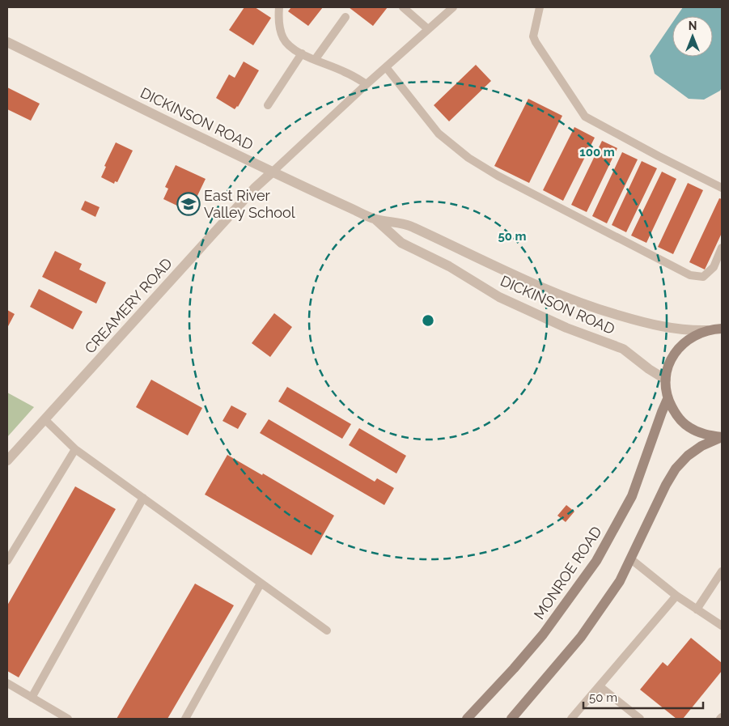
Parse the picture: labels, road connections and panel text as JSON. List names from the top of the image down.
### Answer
{
  "streets": {
    "main road": ["MONROE ROAD"],
    "street": ["DICKINSON ROAD", "CREAMERY ROAD"]
  },
  "crossings": [
    ["DICKINSON ROAD", "CREAMERY ROAD"]
  ],
  "places": {
    "school or university": ["East River Valley School"]
  },
  "scale_bar": "50 m",
  "north": "top",
  "rings": ["100 m", "50 m"]
}
